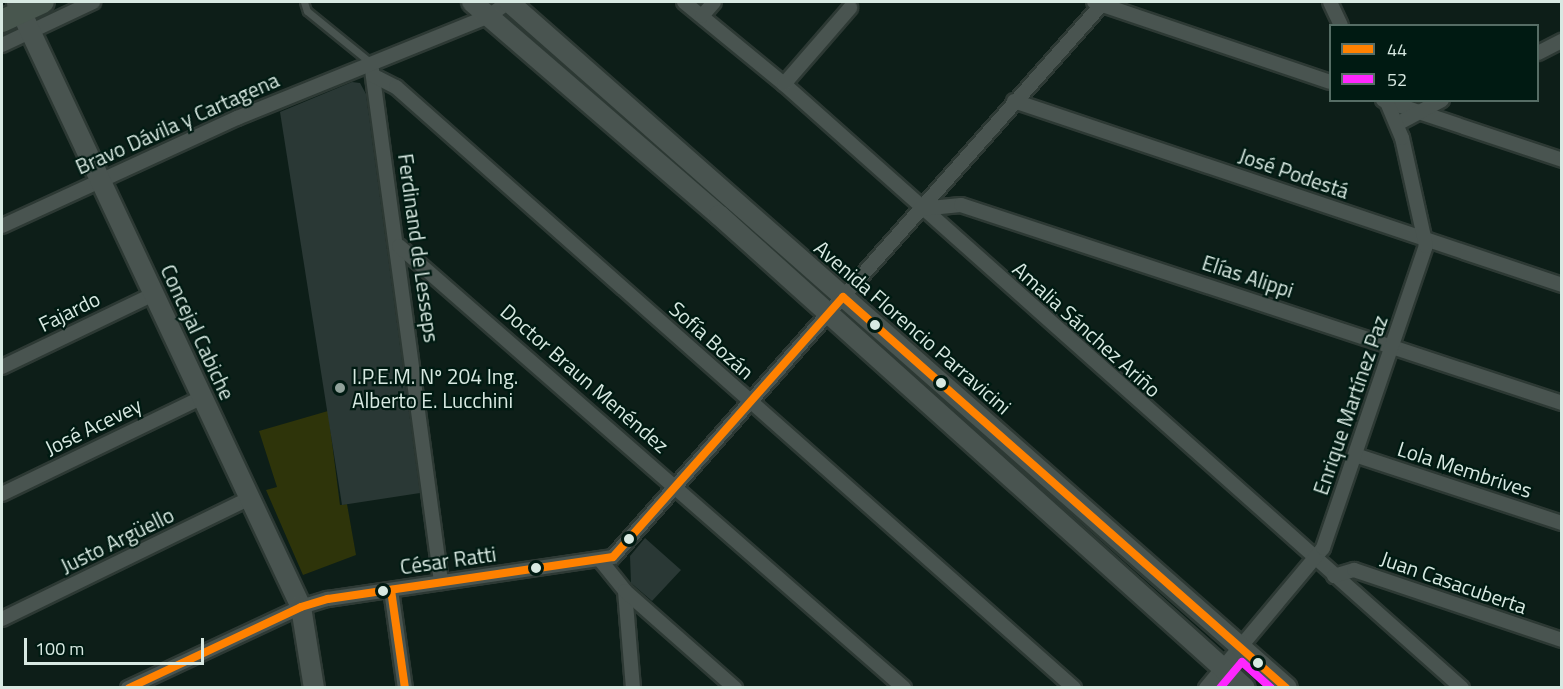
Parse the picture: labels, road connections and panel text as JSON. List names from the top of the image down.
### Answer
{
  "streets": {
    "main road": ["Avenida Florencio Parravicini", "Concejal Cabiche"],
    "street": [
      "Bravo Dávila y Cartagena",
      "José Podestá",
      "Ferdinand de Lesseps",
      "Elías Alippi",
      "Fajardo",
      "Amalia Sánchez Ariño",
      "Sofía Bozán",
      "Doctor Braun Menéndez",
      "Enrique Martínez Paz",
      "José Acevey",
      "Lola Membrives",
      "Justo Argüello",
      "César Ratti",
      "Juan Casacuberta"
    ]
  },
  "crossings": [
    ["Bravo Dávila y Cartagena", "Ferdinand de Lesseps"],
    ["Bravo Dávila y Cartagena", "Avenida Florencio Parravicini"],
    ["Bravo Dávila y Cartagena", "Concejal Cabiche"],
    ["Bravo Dávila y Cartagena", "Sofía Bozán"],
    ["José Podestá", "Enrique Martínez Paz"],
    ["Ferdinand de Lesseps", "Sofía Bozán"],
    ["Ferdinand de Lesseps", "Doctor Braun Menéndez"],
    ["Ferdinand de Lesseps", "César Ratti"],
    ["Elías Alippi", "Amalia Sánchez Ariño"],
    ["Elías Alippi", "Enrique Martínez Paz"],
    ["Fajardo", "Concejal Cabiche"],
    ["Avenida Florencio Parravicini", "Enrique Martínez Paz"],
    ["Amalia Sánchez Ariño", "Enrique Martínez Paz"],
    ["Amalia Sánchez Ariño", "Juan Casacuberta"],
    ["Concejal Cabiche", "José Acevey"],
    ["Concejal Cabiche", "Justo Argüello"],
    ["Concejal Cabiche", "César Ratti"],
    ["Enrique Martínez Paz", "Lola Membrives"]
  ],
  "places": ["I.P.E.M. Nº 204 Ing. Alberto E. Lucchini"],
  "lines": ["transit line 44", "transit line 52"],
  "legend": ["44", "52"],
  "scale_bar": "100 m"
}
